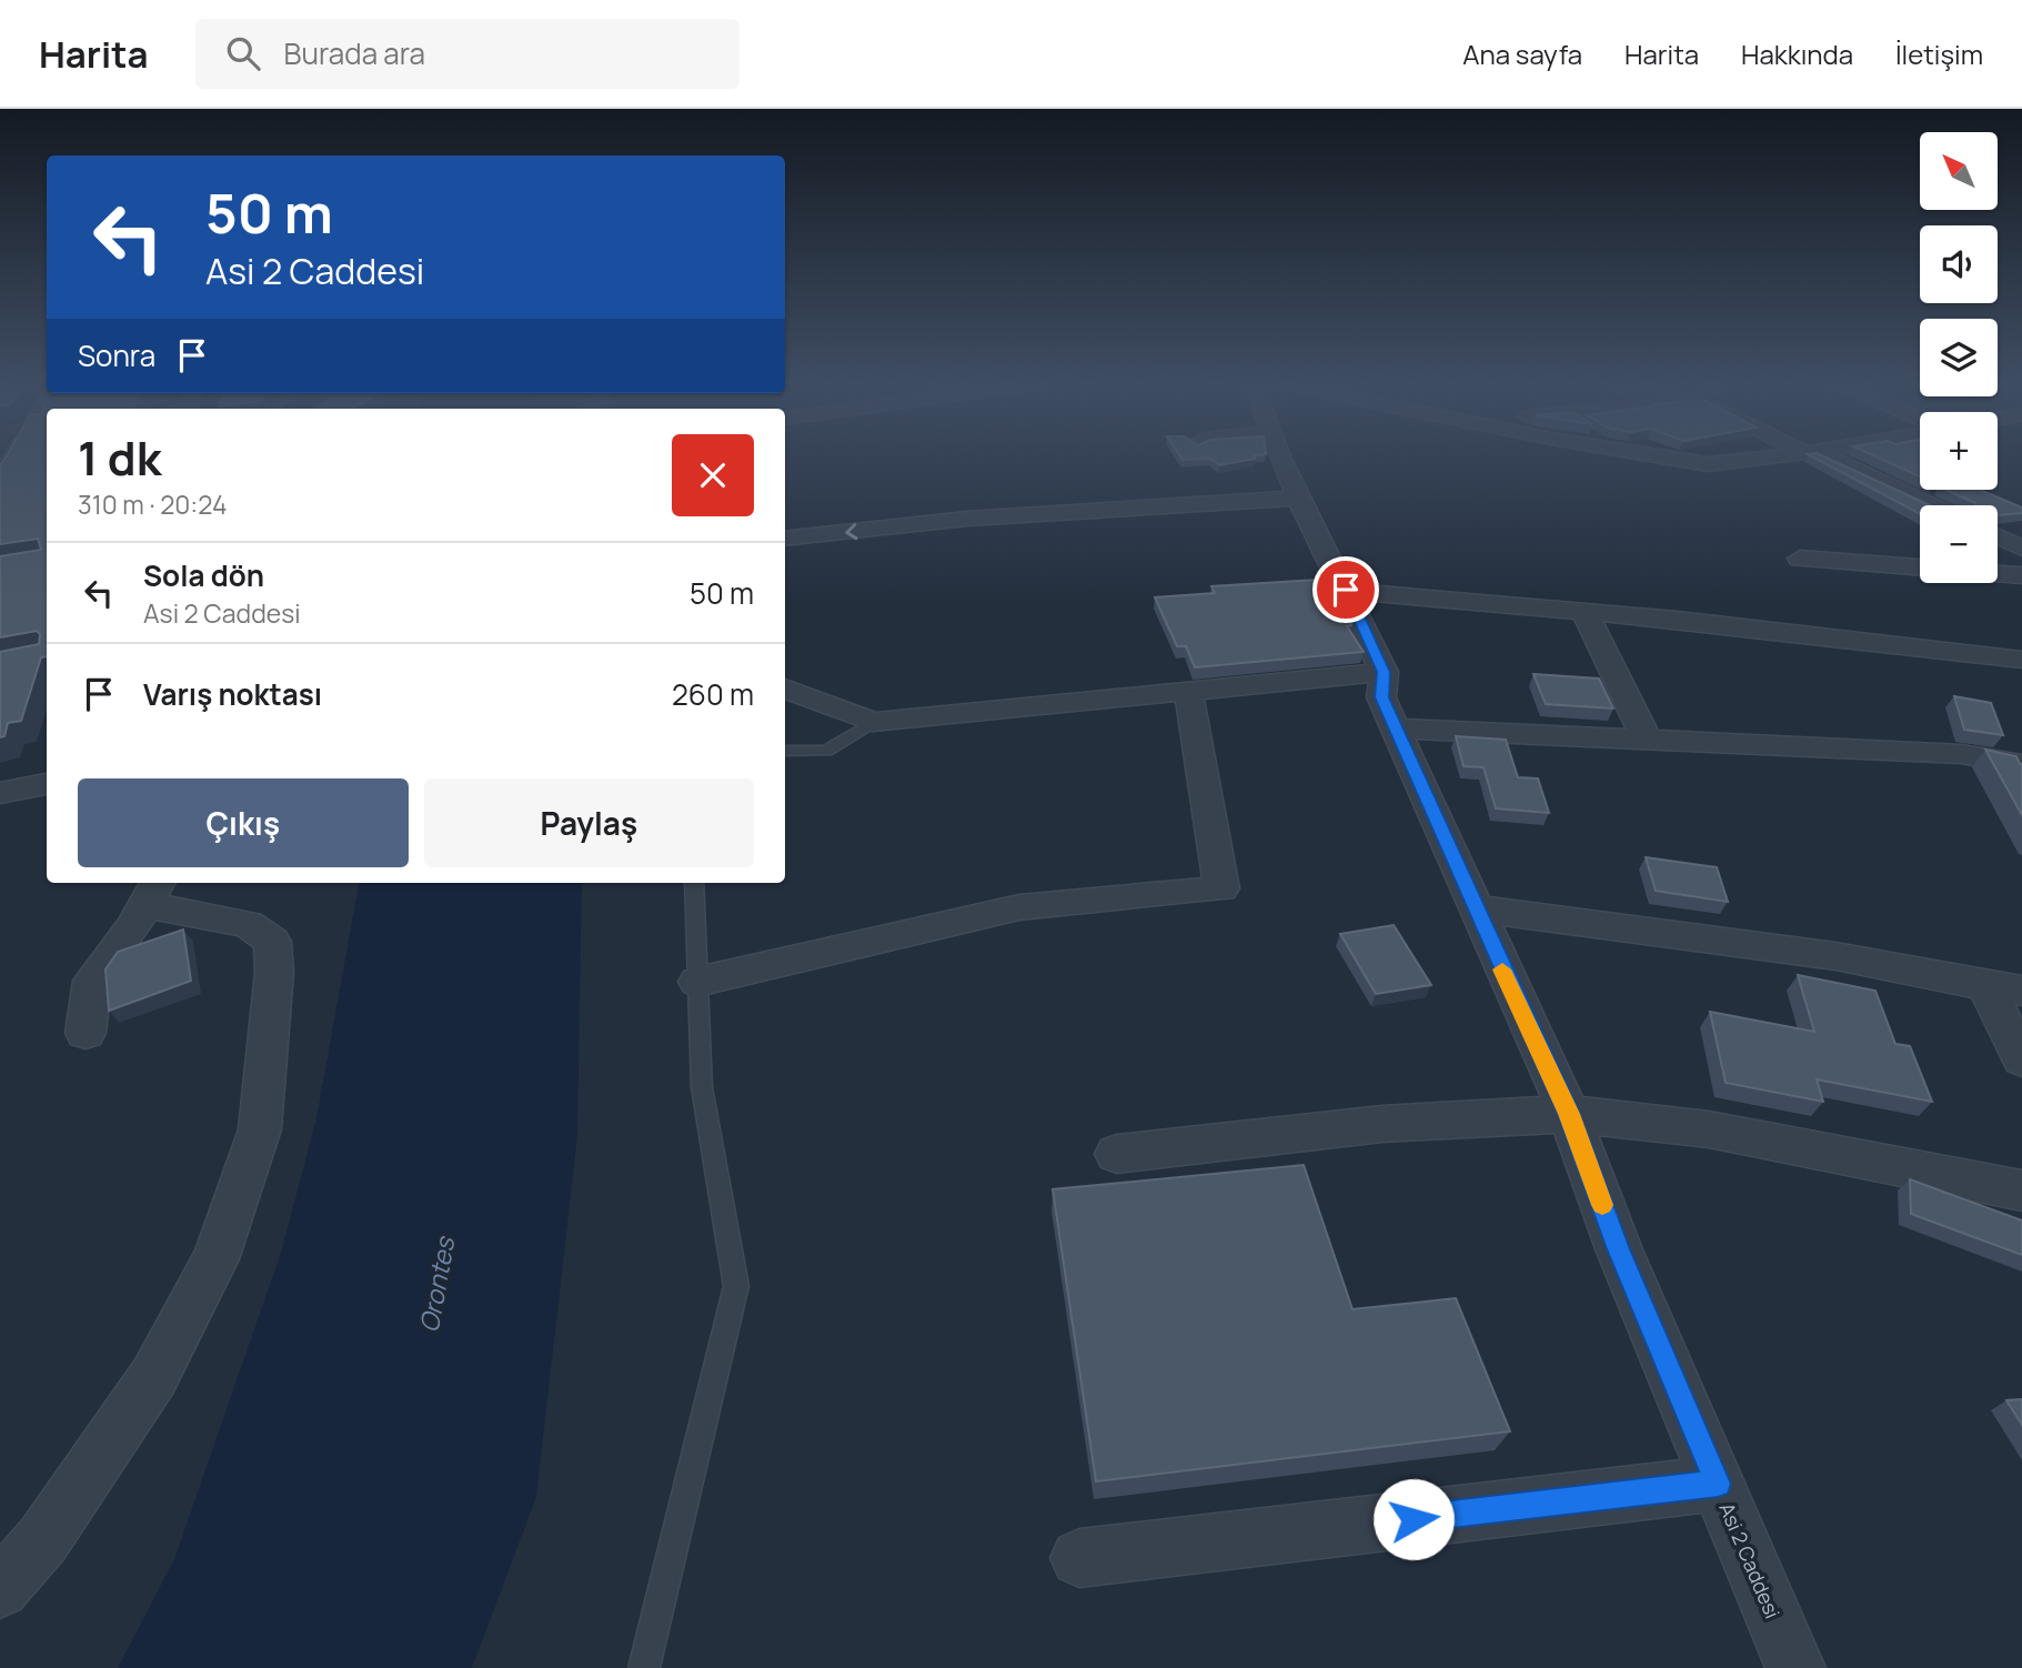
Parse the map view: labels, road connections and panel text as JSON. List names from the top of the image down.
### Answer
{
  "streets": {
    "street": ["Asi 2 Caddesi"]
  },
  "water": ["Orontes"],
  "north": "top left",
  "page": {
    "header": "Harita",
    "search": "Burada ara",
    "nav": [
      "Ana sayfa",
      "Harita",
      "Hakkında",
      "İletişim"
    ],
    "map_buttons": ["+", "−"],
    "turn": ["50 m", "Asi 2 Caddesi"],
    "then": "Sonra",
    "heading": ["1 dk", "310 m · 20:24"],
    "list": [
      {
        "name": "Sola dön",
        "note": "Asi 2 Caddesi",
        "value": "50 m"
      },
      {
        "name": "Varış noktası",
        "value": "260 m"
      }
    ],
    "buttons": ["Çıkış", "Paylaş"]
  }
}
